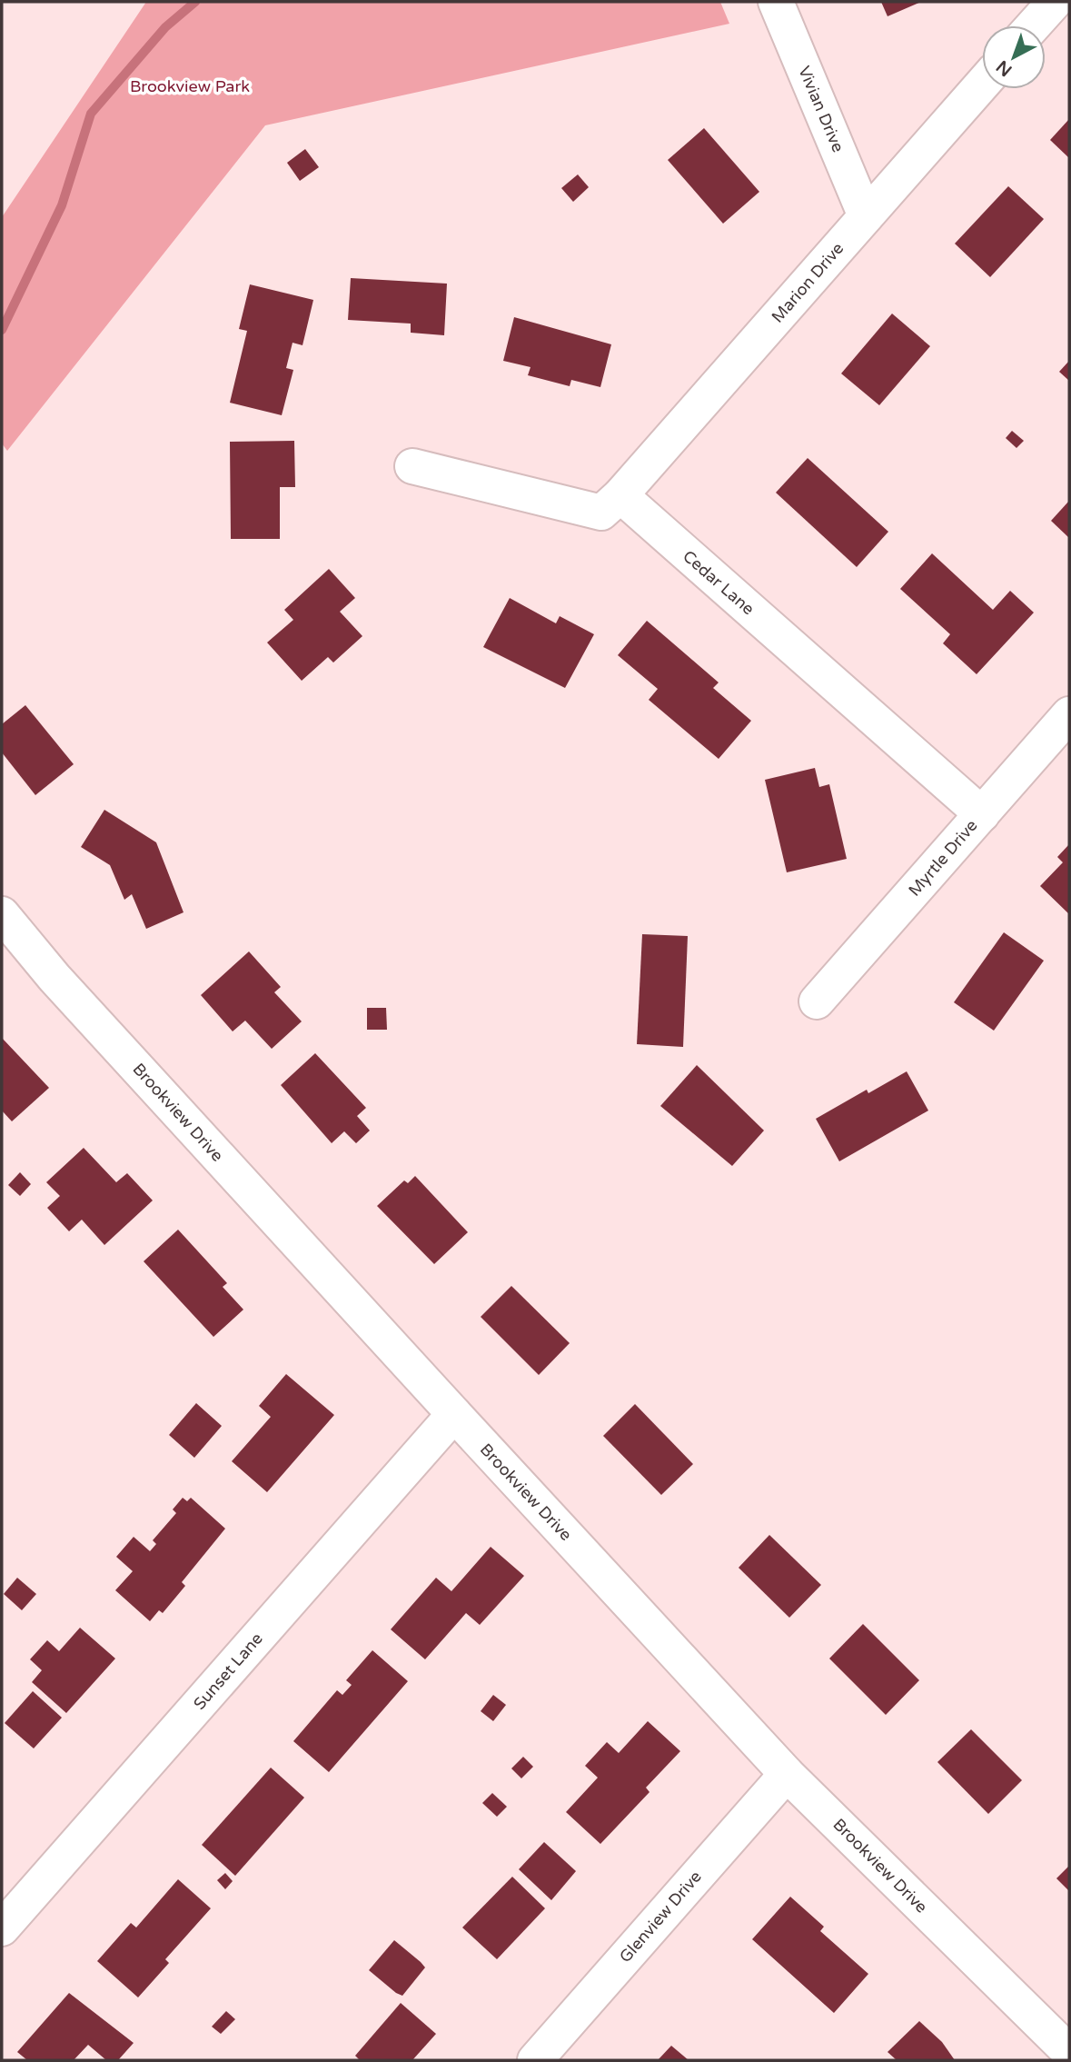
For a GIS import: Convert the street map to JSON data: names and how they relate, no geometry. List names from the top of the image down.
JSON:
{
  "streets": {
    "street": [
      "Vivian Drive",
      "Marion Drive",
      "Cedar Lane",
      "Myrtle Drive",
      "Brookview Drive",
      "Sunset Lane",
      "Glenview Drive"
    ]
  },
  "crossings": [
    ["Vivian Drive", "Marion Drive"],
    ["Marion Drive", "Cedar Lane"],
    ["Cedar Lane", "Myrtle Drive"],
    ["Brookview Drive", "Sunset Lane"],
    ["Brookview Drive", "Glenview Drive"]
  ],
  "parks": ["Brookview Park"],
  "north": "bottom left"
}
